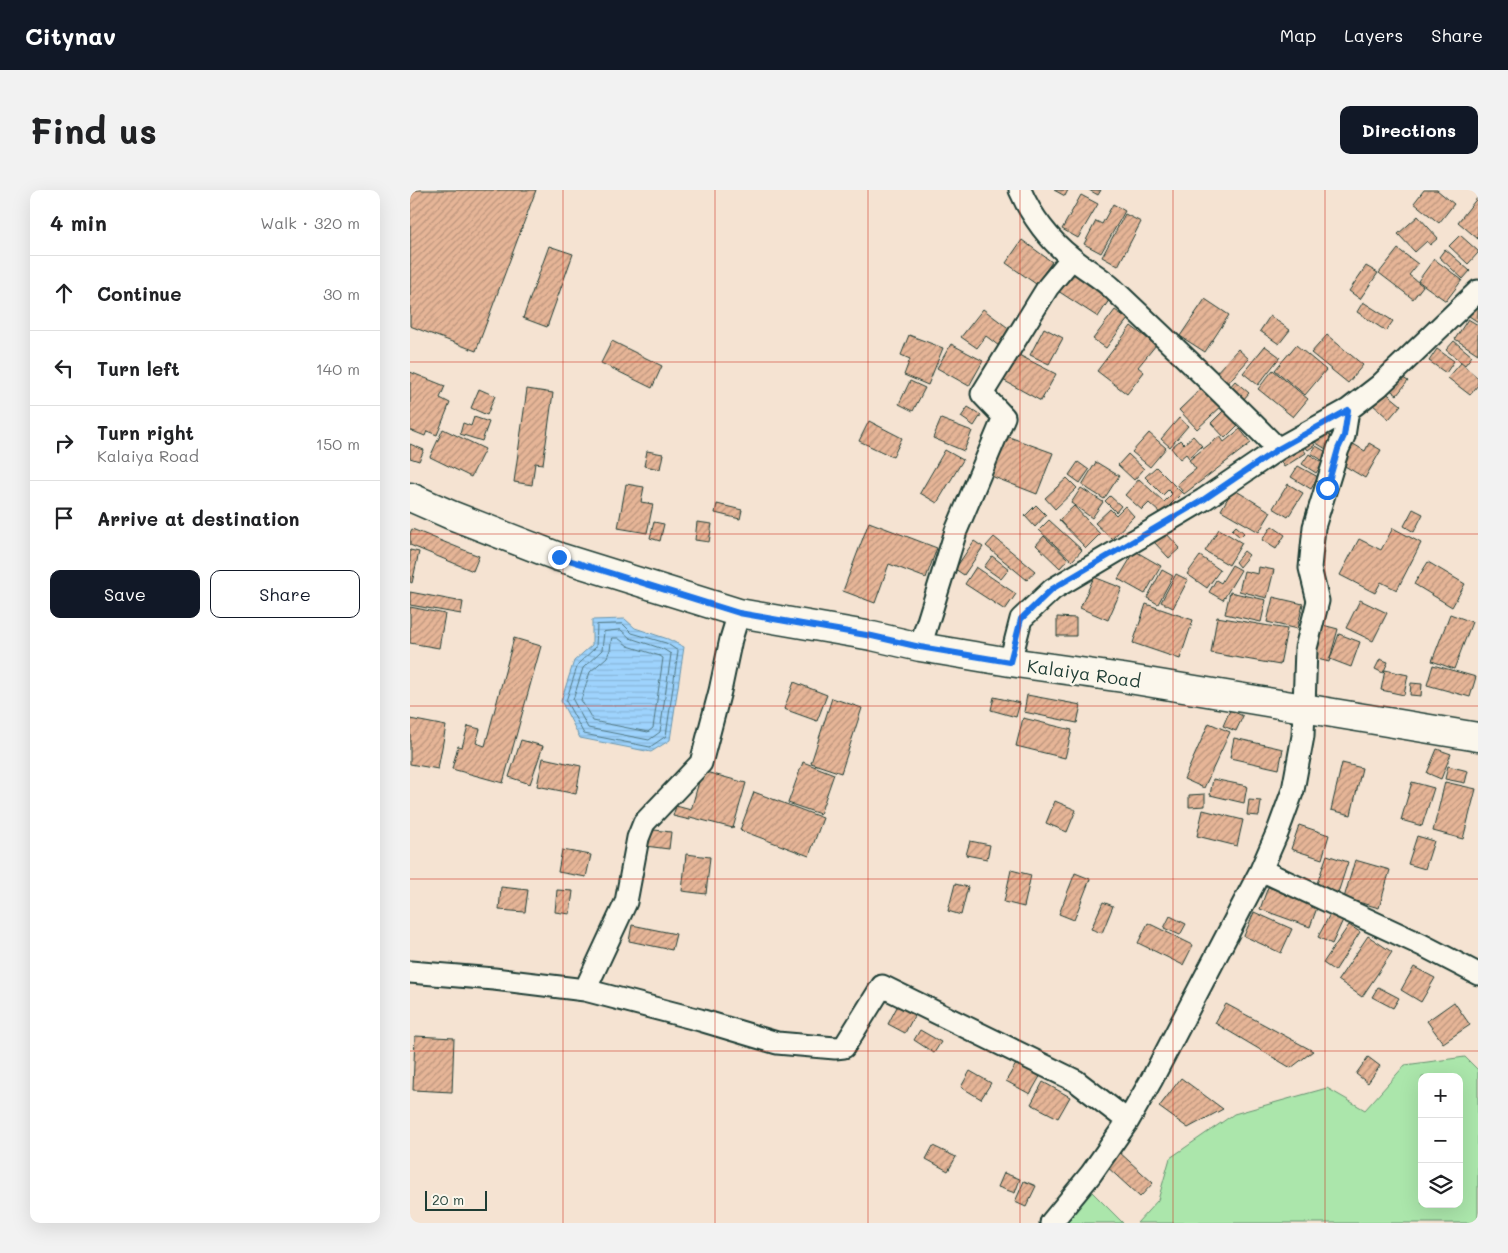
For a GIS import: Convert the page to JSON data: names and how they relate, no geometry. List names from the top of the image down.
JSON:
{
  "streets": {
    "main road": ["Kalaiya Road"]
  },
  "scale_bar": "20 m",
  "page": {
    "header": "Citynav",
    "nav": ["Map", "Layers", "Share"],
    "buttons": [
      "Directions",
      ["Save", "Share"]
    ],
    "title": "Find us",
    "heading": ["4 min", "Walk · 320 m"],
    "list": [
      ["Continue", "30 m"],
      ["Turn left", "140 m"],
      ["Turn right", "Kalaiya Road", "150 m"],
      "Arrive at destination"
    ],
    "map_buttons": ["+", "−"],
    "scale": "20 m"
  }
}
